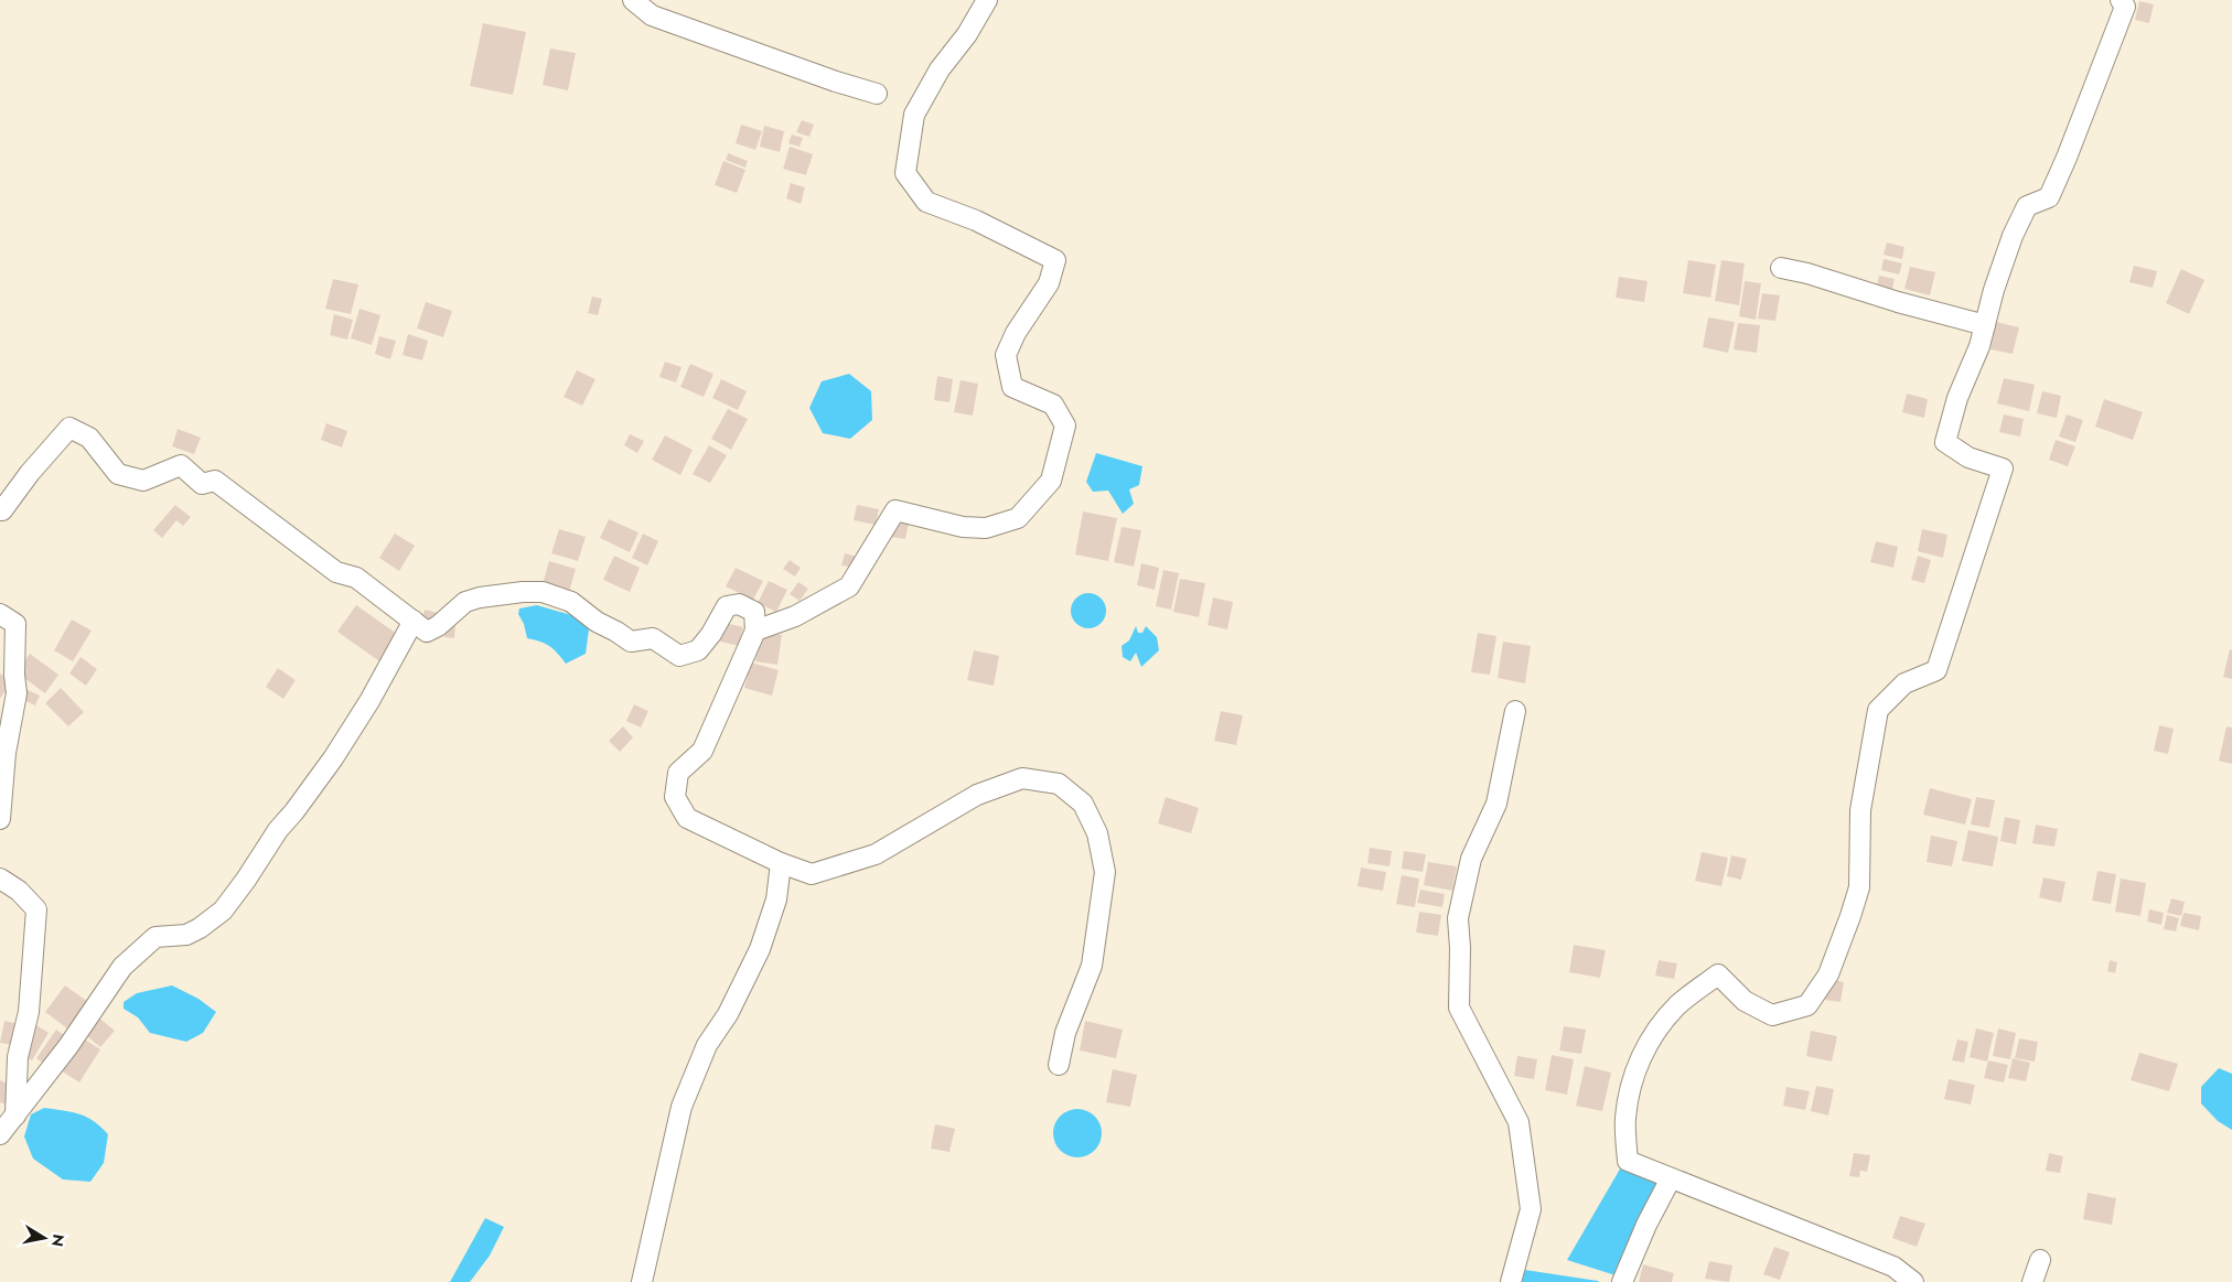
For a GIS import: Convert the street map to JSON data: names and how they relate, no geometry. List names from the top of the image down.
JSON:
{
  "north": "right"
}
